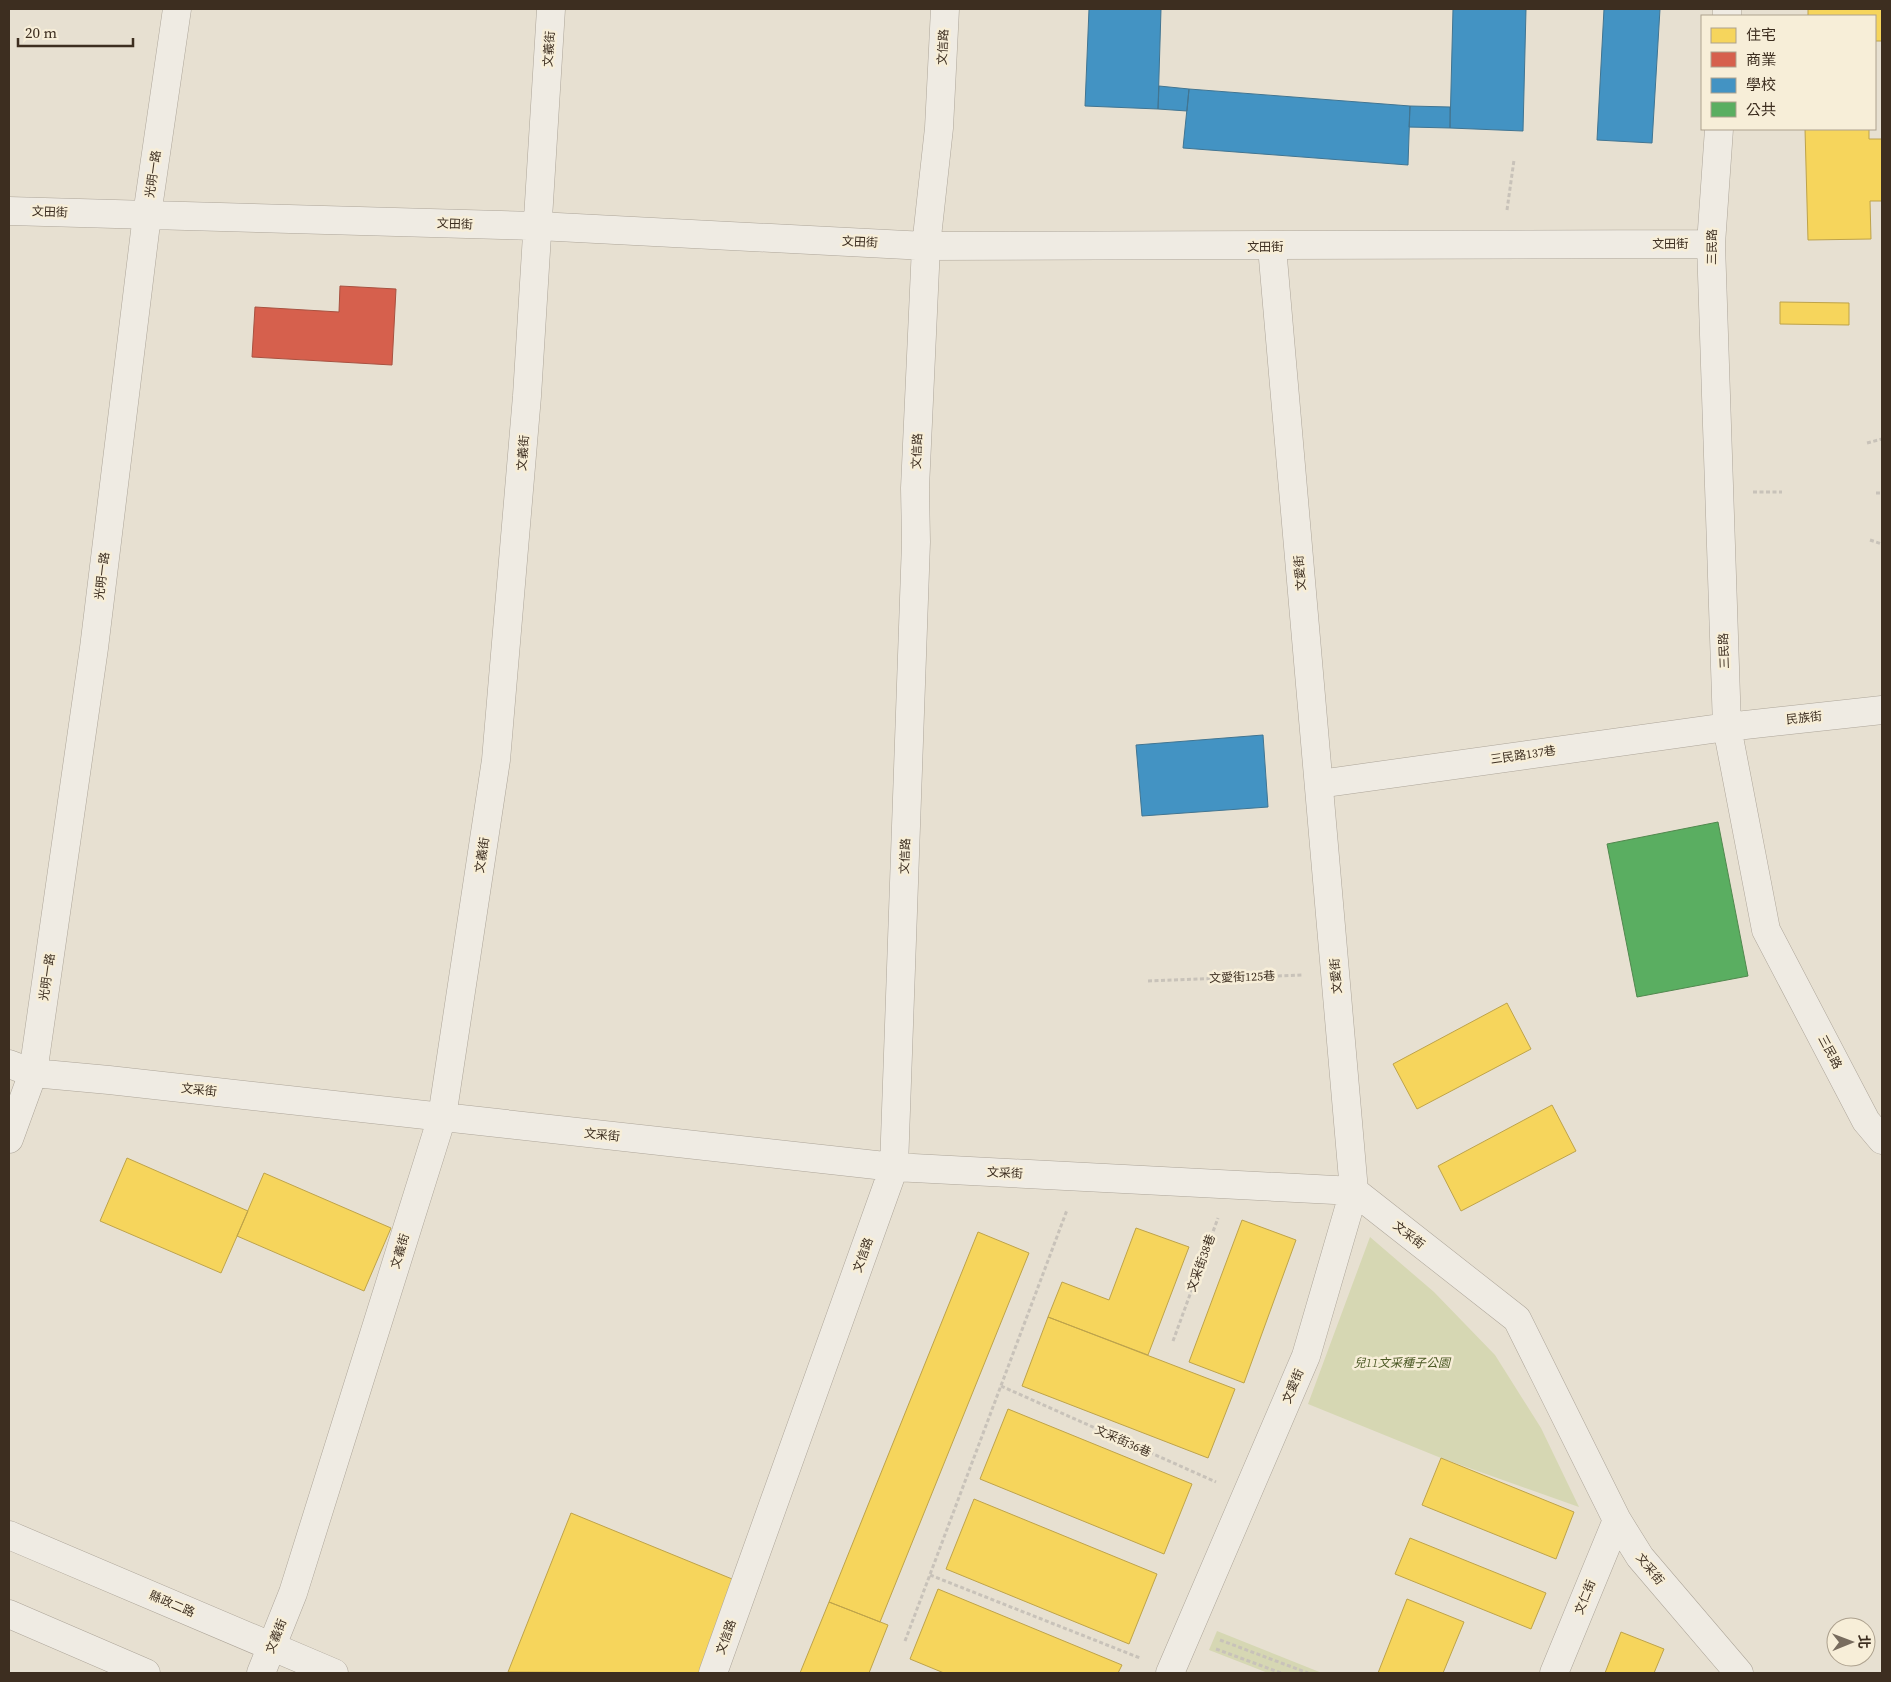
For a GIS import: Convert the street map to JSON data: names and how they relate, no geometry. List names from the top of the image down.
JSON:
{
  "streets": {
    "street": [
      "文信路",
      "文義街",
      "光明一路",
      "文田街",
      "三民路",
      "文愛街",
      "民族街",
      "三民路137巷",
      "文采街",
      "文仁街",
      "縣政二路"
    ],
    "path": ["文愛街125巷", "文采街38巷", "文采街36巷"]
  },
  "crossings": [
    ["文信路", "文田街"],
    ["文信路", "文采街"],
    ["文義街", "文田街"],
    ["文義街", "文采街"],
    ["文義街", "縣政二路"],
    ["光明一路", "文田街"],
    ["光明一路", "文采街"],
    ["文田街", "三民路"],
    ["文田街", "文愛街"],
    ["三民路", "民族街"],
    ["三民路", "三民路137巷"],
    ["文愛街", "三民路137巷"],
    ["文愛街", "文愛街125巷"],
    ["文愛街", "文采街"],
    ["文愛街", "文采街36巷"],
    ["民族街", "三民路137巷"],
    ["文采街", "文采街38巷"],
    ["文采街", "文仁街"]
  ],
  "parks": ["兒11文采種子公園"],
  "legend": [
    "住宅",
    "商業",
    "學校",
    "公共"
  ],
  "scale_bar": "20 m",
  "north": "right"
}
